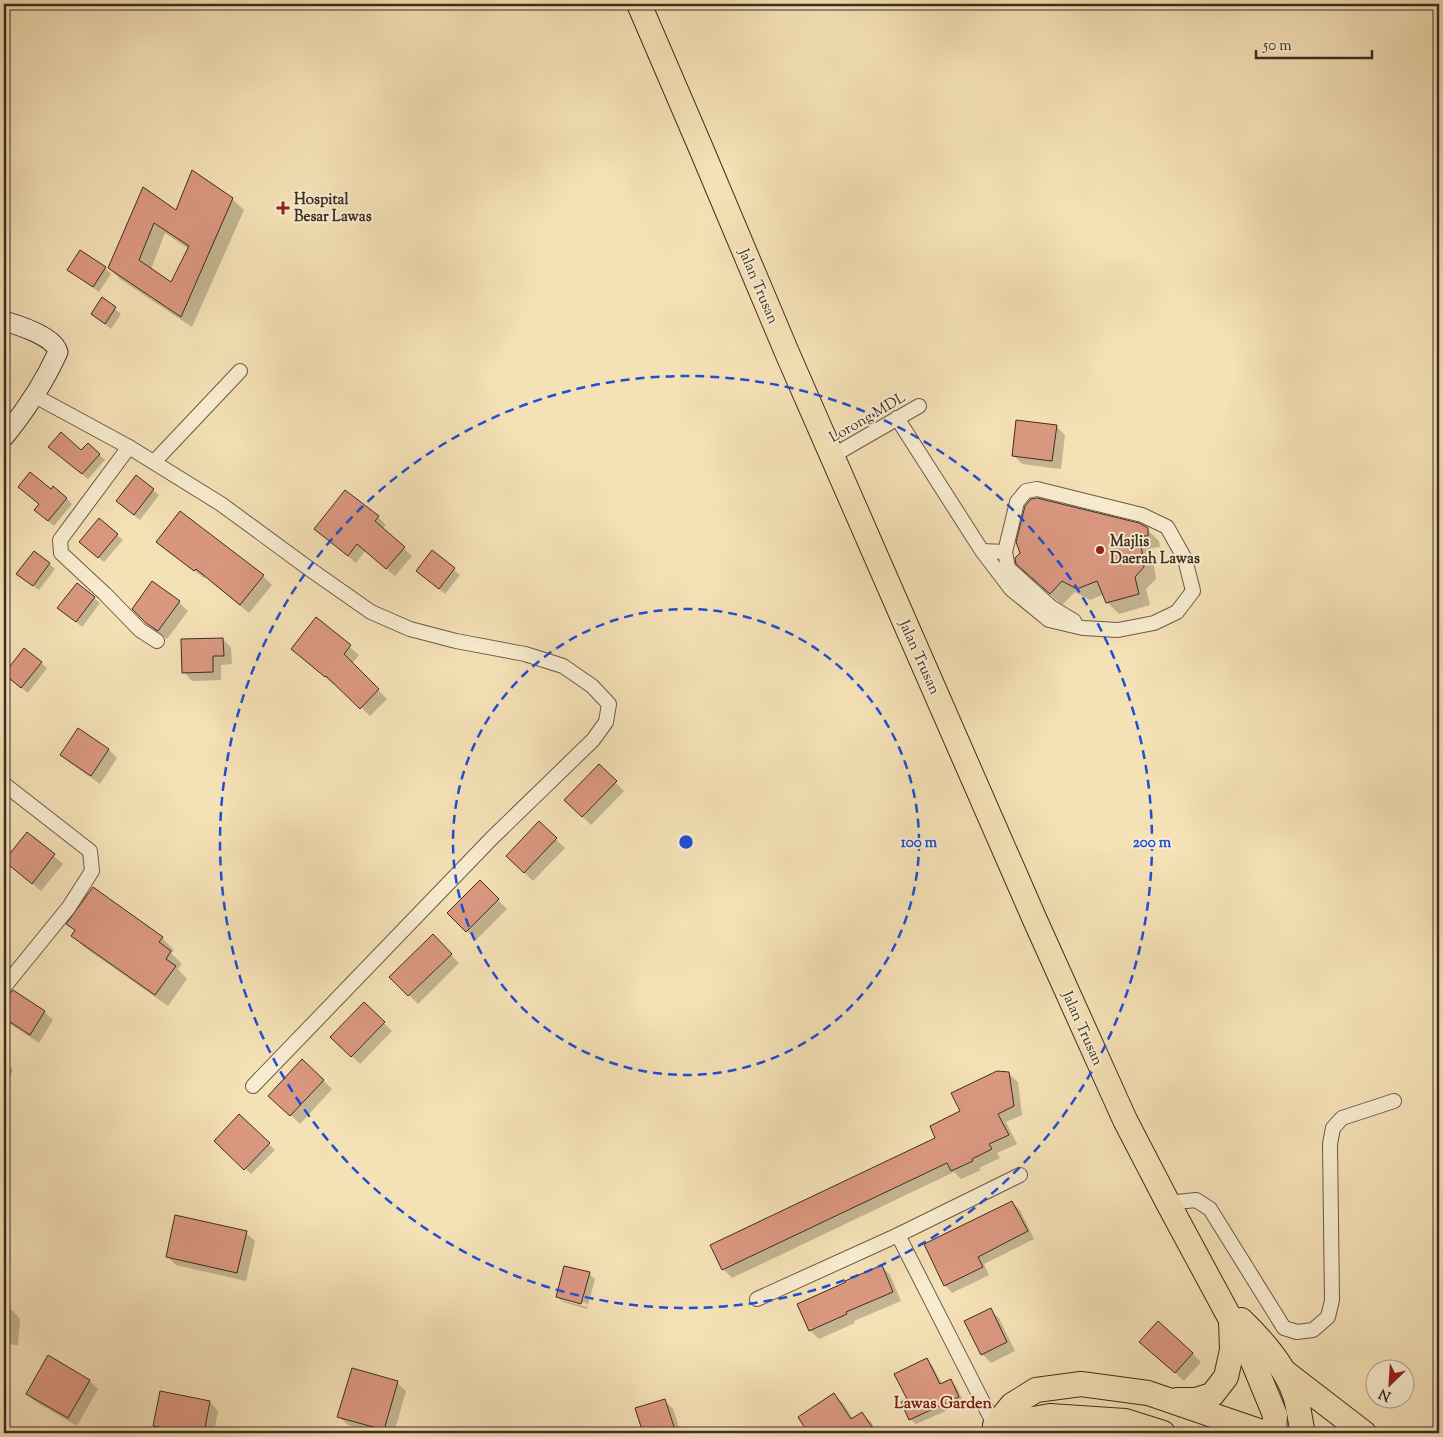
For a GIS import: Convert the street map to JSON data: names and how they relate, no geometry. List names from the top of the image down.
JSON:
{
  "streets": {
    "highway": ["Jalan Trusan"],
    "street": ["Lorong MDL"]
  },
  "crossings": [
    ["Jalan Trusan", "Lorong MDL"]
  ],
  "districts": ["Lawas Garden"],
  "places": {
    "health": ["Hospital Besar Lawas"],
    "other": ["Majlis Daerah Lawas"]
  },
  "scale_bar": "50 m",
  "north": "bottom left",
  "rings": ["100 m", "200 m"]
}
